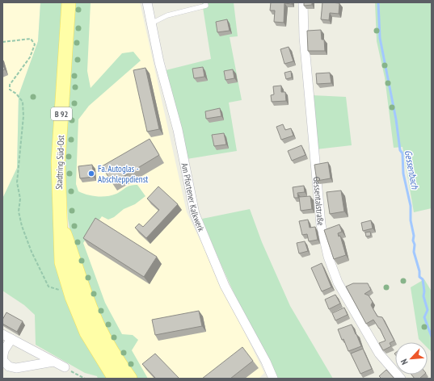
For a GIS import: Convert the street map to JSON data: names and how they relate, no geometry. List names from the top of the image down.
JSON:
{
  "streets": {
    "main road": ["B 92", "Stadtring Süd-Ost"],
    "street": ["Am Pfortener Kalkwerk", "Gessentalstraße"]
  },
  "water": ["Gessenbach"],
  "places": ["Fa. Autoglas - Abschleppdienst"],
  "north": "bottom left"
}
